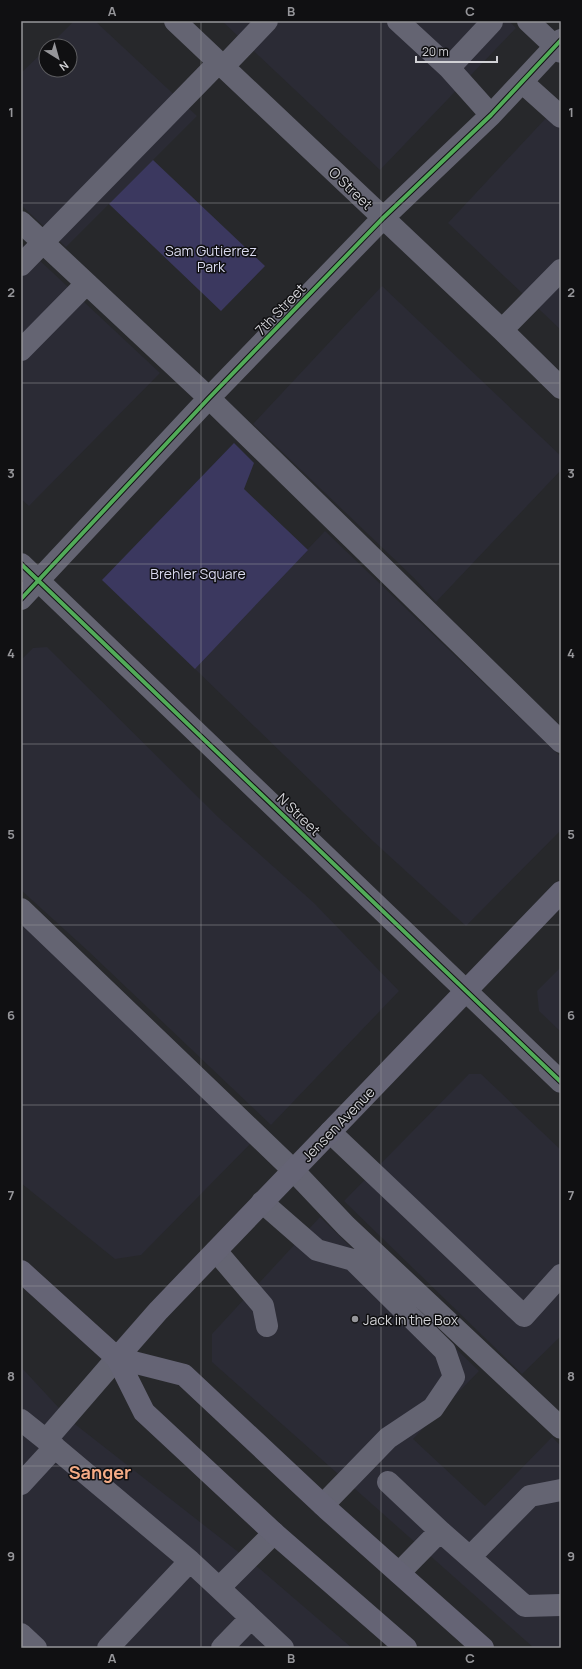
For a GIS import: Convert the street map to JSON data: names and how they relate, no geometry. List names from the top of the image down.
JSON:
{
  "streets": {
    "main road": ["Jensen Avenue"],
    "street": ["O Street", "7th Street", "N Street"]
  },
  "crossings": [
    ["O Street", "7th Street"],
    ["7th Street", "N Street"],
    ["N Street", "Jensen Avenue"]
  ],
  "districts": ["Sanger"],
  "parks": ["Sam Gutierrez Park", "Brehler Square"],
  "places": ["Jack in the Box"],
  "scale_bar": "20 m",
  "north": "bottom right",
  "grid": {
    "columns": ["A", "B", "C"],
    "rows": [
      "1",
      "2",
      "3",
      "4",
      "5",
      "6",
      "7",
      "8",
      "9"
    ]
  }
}
